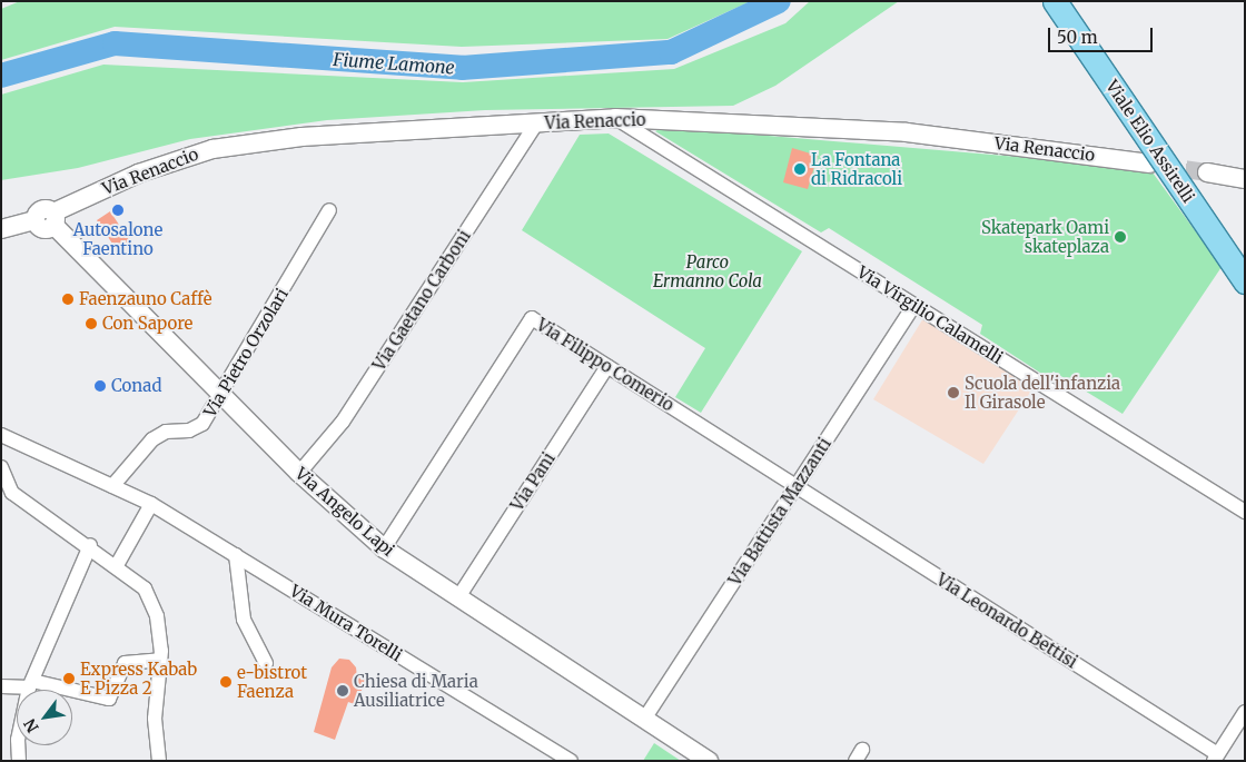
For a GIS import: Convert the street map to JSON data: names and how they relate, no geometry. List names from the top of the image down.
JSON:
{
  "streets": {
    "main road": ["Viale Elio Assirelli"],
    "street": [
      "Via Renaccio",
      "Via Gaetano Carboni",
      "Via Virgilio Calamelli",
      "Via Pietro Orzolari",
      "Via Filippo Comerio",
      "Via Pani",
      "Via Angelo Lapi",
      "Via Battista Mazzanti",
      "Via Leonardo Bettisi",
      "Via Mura Torelli"
    ]
  },
  "crossings": [
    ["Via Renaccio", "Via Gaetano Carboni"],
    ["Via Renaccio", "Via Virgilio Calamelli"],
    ["Via Renaccio", "Via Angelo Lapi"],
    ["Via Gaetano Carboni", "Via Angelo Lapi"],
    ["Via Virgilio Calamelli", "Via Battista Mazzanti"],
    ["Via Pietro Orzolari", "Via Angelo Lapi"],
    ["Via Pietro Orzolari", "Via Mura Torelli"],
    ["Via Filippo Comerio", "Via Pani"],
    ["Via Filippo Comerio", "Via Angelo Lapi"],
    ["Via Filippo Comerio", "Via Battista Mazzanti"],
    ["Via Filippo Comerio", "Via Leonardo Bettisi"],
    ["Via Pani", "Via Angelo Lapi"],
    ["Via Angelo Lapi", "Via Battista Mazzanti"],
    ["Via Battista Mazzanti", "Via Leonardo Bettisi"]
  ],
  "water": ["Fiume Lamone"],
  "parks": ["Parco Ermanno Cola"],
  "places": [
    "La Fontana di Ridracoli",
    "Autosalone Faentino",
    "Skatepark Oami skateplaza",
    "Faenzauno Caffè",
    "Con Sapore",
    "Conad",
    "Scuola dell'infanzia Il Girasole",
    "Express Kabab E Pizza 2",
    "e-bistrot Faenza",
    "Chiesa di Maria Ausiliatrice"
  ],
  "scale_bar": "50 m",
  "north": "bottom left"
}
